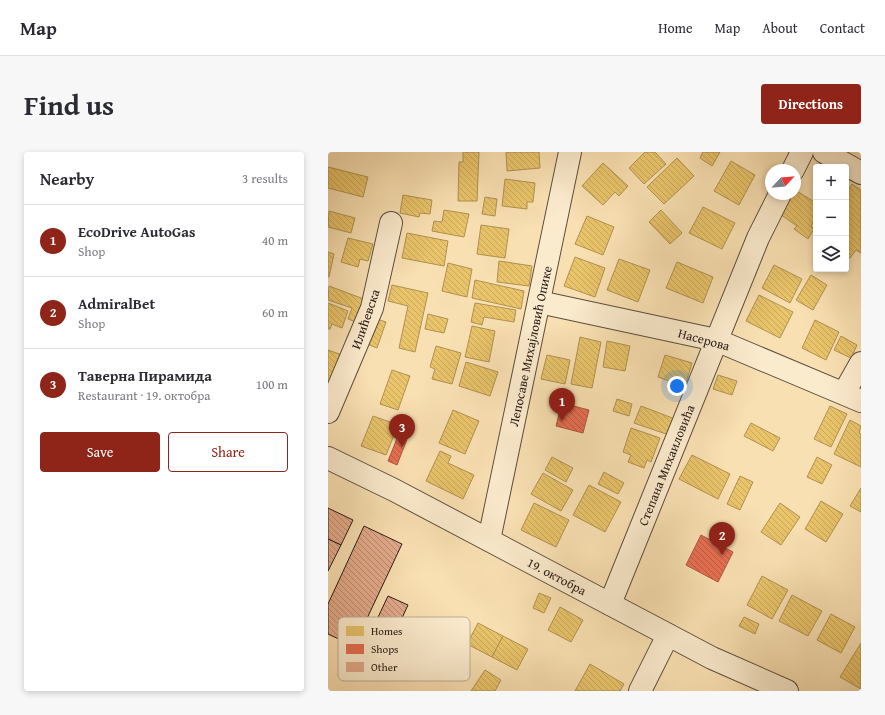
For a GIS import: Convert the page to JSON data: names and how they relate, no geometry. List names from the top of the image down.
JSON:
{
  "streets": {
    "street": [
      "Илићевска",
      "Насерова",
      "Лепосаве Михајловић Опике",
      "Степана Михаиловића",
      "19. октобра"
    ]
  },
  "crossings": [
    ["Насерова", "Лепосаве Михајловић Опике"],
    ["Насерова", "Степана Михаиловића"],
    ["Лепосаве Михајловић Опике", "19. октобра"],
    ["Степана Михаиловића", "19. октобра"]
  ],
  "legend": ["Homes", "Shops", "Other"],
  "north": "top right",
  "page": {
    "header": "Map",
    "nav": [
      "Home",
      "Map",
      "About",
      "Contact"
    ],
    "title": "Find us",
    "buttons": [
      "Directions",
      ["Save", "Share"]
    ],
    "heading": ["Nearby", "3 results"],
    "map_buttons": ["+", "−"],
    "list": [
      {
        "mark": "1",
        "name": "EcoDrive AutoGas",
        "note": "Shop",
        "value": "40 m"
      },
      {
        "mark": "2",
        "name": "AdmiralBet",
        "note": "Shop",
        "value": "60 m"
      },
      {
        "mark": "3",
        "name": "Таверна Пирамида",
        "note": "Restaurant · 19. октобра",
        "value": "100 m"
      }
    ],
    "pins": ["1", "3", "2"]
  }
}
